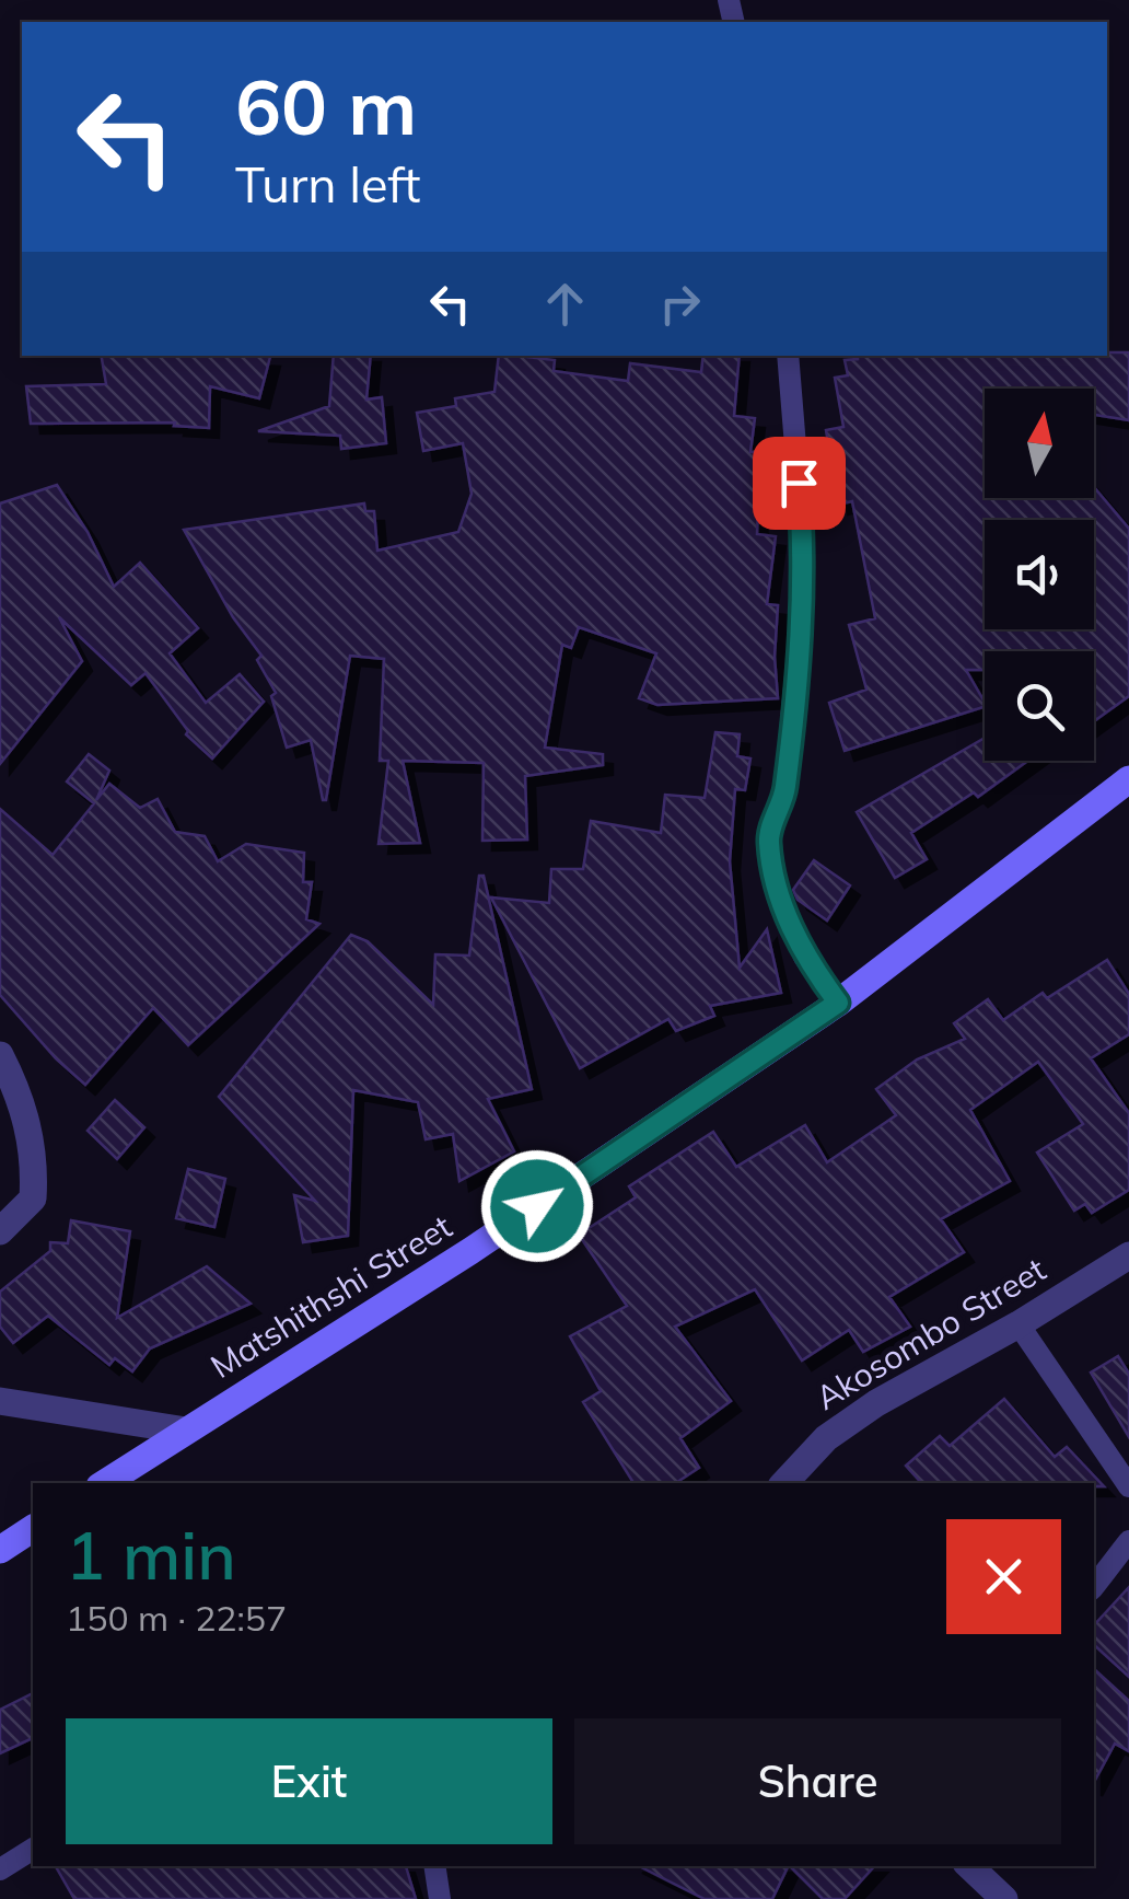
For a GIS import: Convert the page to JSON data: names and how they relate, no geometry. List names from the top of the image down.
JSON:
{
  "streets": {
    "main road": ["Matshithshi Street"],
    "street": ["Akosombo Street"]
  },
  "north": "top",
  "page": {
    "turn": ["60 m", "Turn left"],
    "heading": ["1 min", "150 m · 22:57"],
    "buttons": ["Exit", "Share"]
  }
}
